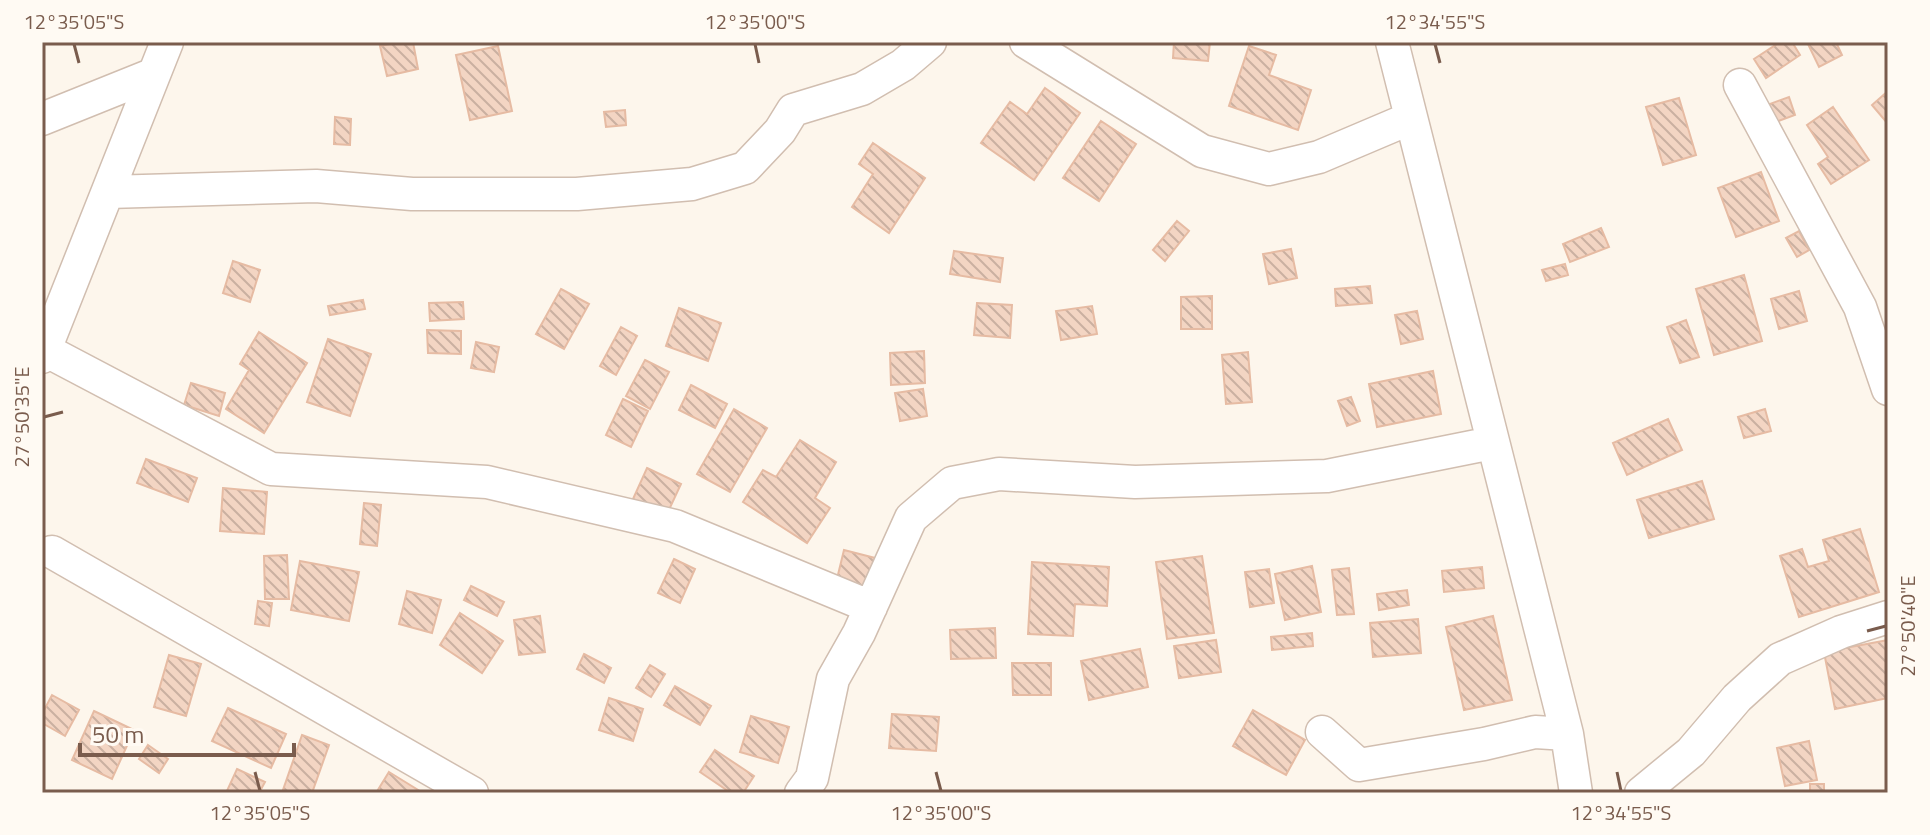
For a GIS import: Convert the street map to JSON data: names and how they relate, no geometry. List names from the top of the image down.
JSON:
{
  "scale_bar": "50 m",
  "coordinates": [
    "12°35'05\"S",
    "12°35'00\"S",
    "12°34'55\"S",
    "27°50'35\"E",
    "27°50'40\"E"
  ]
}
